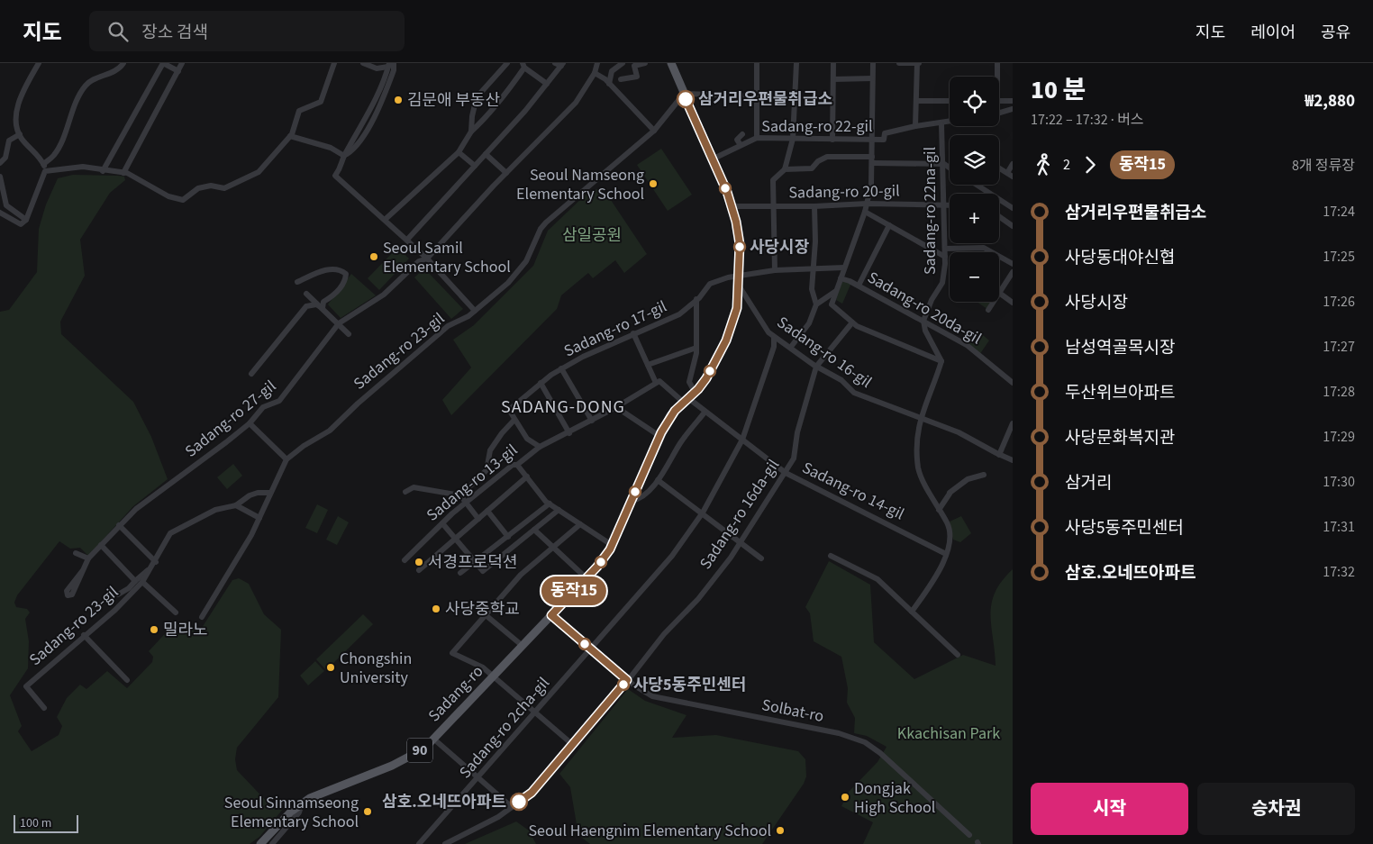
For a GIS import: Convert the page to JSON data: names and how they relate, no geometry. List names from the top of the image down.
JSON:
{
  "streets": {
    "main road": ["Sadang-ro", "90"],
    "street": [
      "Sadang-ro 22-gil",
      "Sadang-ro 20-gil",
      "Sadang-ro 22na-gil",
      "Sadang-ro 20da-gil",
      "Sadang-ro 17-gil",
      "Sadang-ro 23-gil",
      "Sadang-ro 16-gil",
      "Sadang-ro 27-gil",
      "Sadang-ro 13-gil",
      "Sadang-ro 14-gil",
      "Sadang-ro 16da-gil",
      "Solbat-ro",
      "Sadang-ro 2cha-gil"
    ]
  },
  "crossings": [
    ["Sadang-ro 22-gil", "Sadang-ro 22na-gil"],
    ["Sadang-ro 22-gil", "Sadang-ro"],
    ["Sadang-ro 20-gil", "Sadang-ro 22na-gil"],
    ["Sadang-ro 20-gil", "Sadang-ro"],
    ["Sadang-ro 22na-gil", "Sadang-ro 20da-gil"],
    ["Sadang-ro 17-gil", "Sadang-ro 13-gil"],
    ["Sadang-ro 17-gil", "Sadang-ro"],
    ["Sadang-ro 23-gil", "Sadang-ro"],
    ["Sadang-ro 16-gil", "Sadang-ro 16da-gil"],
    ["Sadang-ro 16-gil", "Sadang-ro"],
    ["Sadang-ro 16-gil", "Sadang-ro 2cha-gil"],
    ["Sadang-ro 14-gil", "Sadang-ro 16da-gil"],
    ["Sadang-ro 14-gil", "Sadang-ro"],
    ["Sadang-ro 14-gil", "Sadang-ro 2cha-gil"],
    ["Sadang-ro 16da-gil", "Solbat-ro"],
    ["Sadang-ro", "Solbat-ro"],
    ["Solbat-ro", "Sadang-ro 2cha-gil"]
  ],
  "districts": ["SADANG-DONG"],
  "parks": ["삼일공원", "Kkachisan Park"],
  "places": [
    "삼거리우편물취급소",
    "김문애 부동산",
    "Seoul Namseong Elementary School",
    "사당시장",
    "Seoul Samil Elementary School",
    "서경프로덕션",
    "사당중학교",
    "밀라노",
    "Chongshin University",
    "사당5동주민센터",
    "Dongjak High School",
    "삼호.오네뜨아파트",
    "Seoul Sinnamseong Elementary School",
    "Seoul Haengnim Elementary School"
  ],
  "lines": ["bus line 동작15"],
  "scale_bar": "100 m",
  "page": {
    "header": "지도",
    "search": "장소 검색",
    "nav": ["지도", "레이어", "공유"],
    "on_map": "동작15",
    "heading": ["10 분", "17:22 – 17:32 · 버스", "₩2,880"],
    "map_buttons": ["+", "−"],
    "legs": ["2", "동작15", "8개 정류장"],
    "list": [
      {
        "name": "삼거리우편물취급소",
        "value": "17:24"
      },
      {
        "name": "사당동대야신협",
        "value": "17:25"
      },
      {
        "name": "사당시장",
        "value": "17:26"
      },
      {
        "name": "남성역골목시장",
        "value": "17:27"
      },
      {
        "name": "두산위브아파트",
        "value": "17:28"
      },
      {
        "name": "사당문화복지관",
        "value": "17:29"
      },
      {
        "name": "삼거리",
        "value": "17:30"
      },
      {
        "name": "사당5동주민센터",
        "value": "17:31"
      },
      {
        "name": "삼호.오네뜨아파트",
        "value": "17:32"
      }
    ],
    "buttons": ["시작", "승차권"],
    "scale": "100 m"
  }
}
